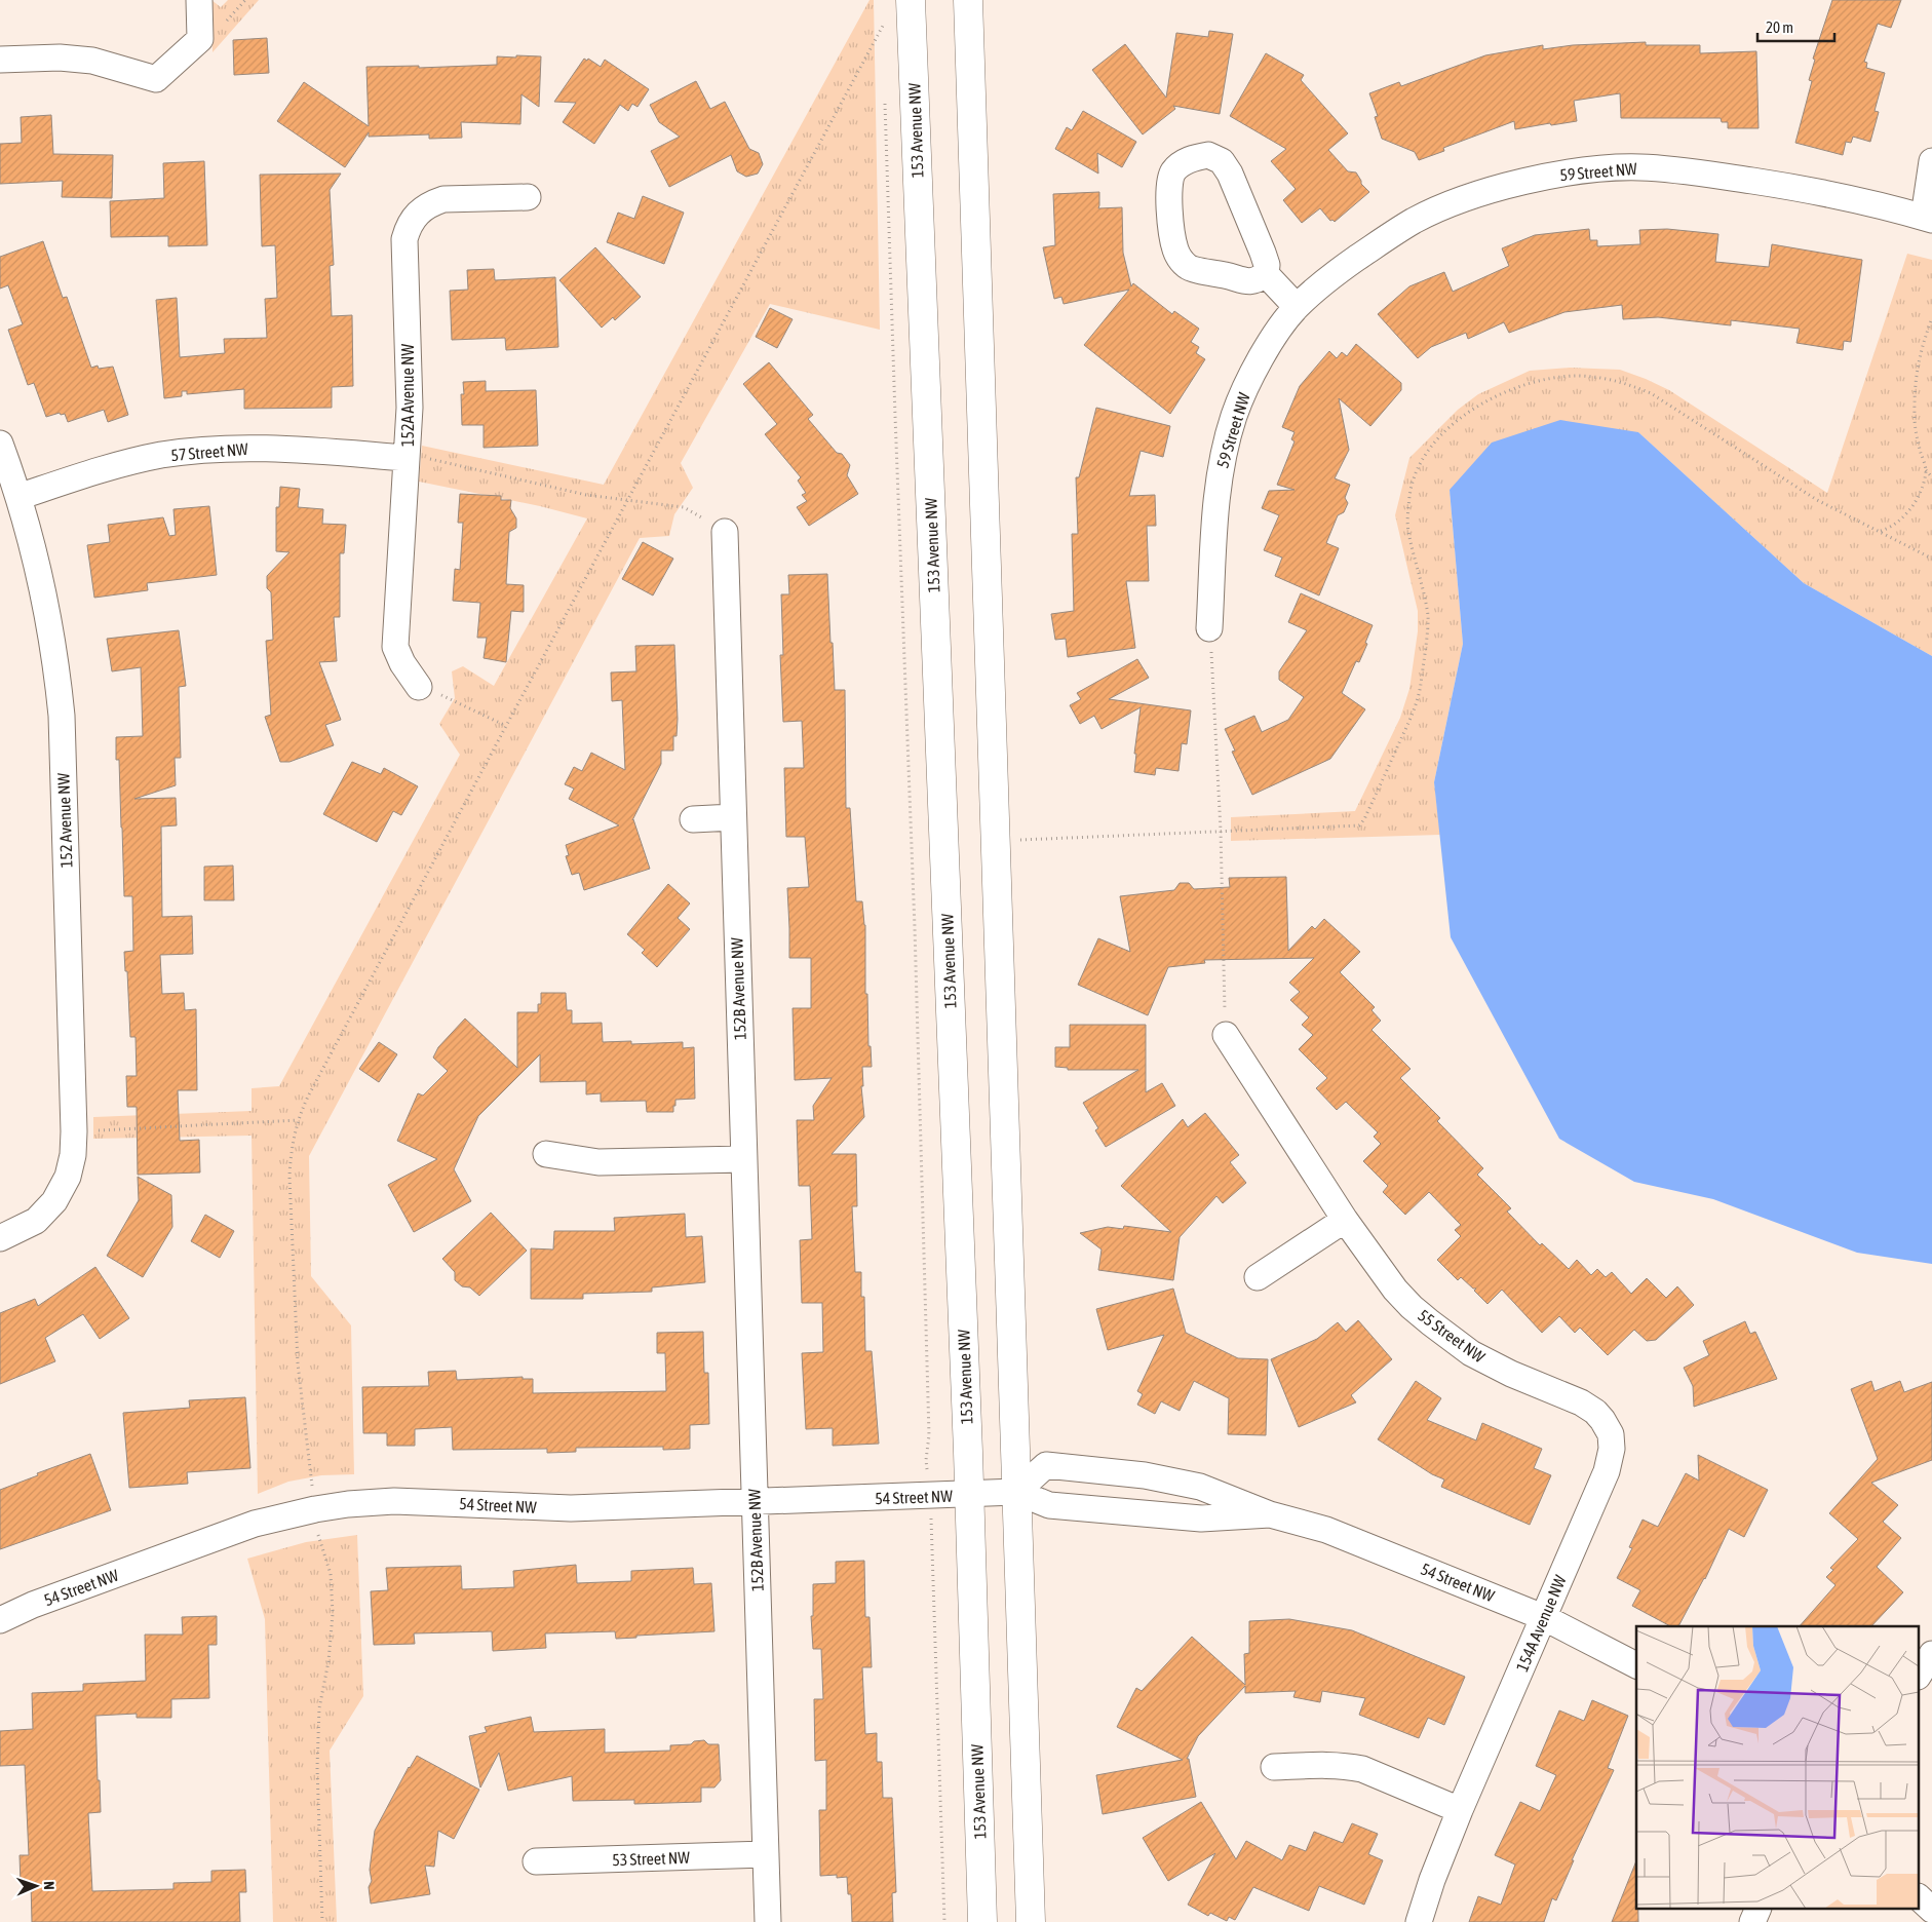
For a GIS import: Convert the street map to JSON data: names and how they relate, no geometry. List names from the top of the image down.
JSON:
{
  "streets": {
    "main road": ["153 Avenue NW"],
    "street": [
      "59 Street NW",
      "152A Avenue NW",
      "57 Street NW",
      "152 Avenue NW",
      "152B Avenue NW",
      "55 Street NW",
      "54 Street NW",
      "154A Avenue NW",
      "53 Street NW"
    ]
  },
  "crossings": [
    ["153 Avenue NW", "54 Street NW"],
    ["152A Avenue NW", "57 Street NW"],
    ["57 Street NW", "152 Avenue NW"],
    ["152B Avenue NW", "54 Street NW"],
    ["152B Avenue NW", "53 Street NW"],
    ["55 Street NW", "154A Avenue NW"],
    ["54 Street NW", "154A Avenue NW"]
  ],
  "scale_bar": "20 m",
  "north": "right"
}
